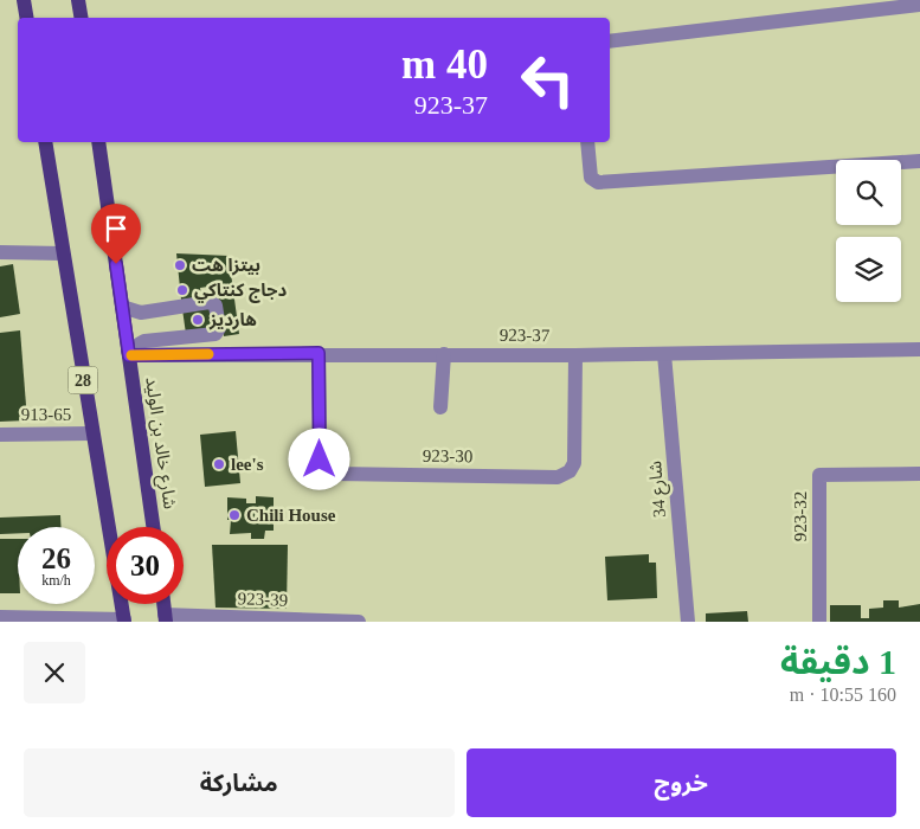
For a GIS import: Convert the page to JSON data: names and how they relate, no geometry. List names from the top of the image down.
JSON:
{
  "streets": {
    "main road": ["28", "شارع خالد بن الوليد"],
    "street": [
      "923-37",
      "913-65",
      "923-30",
      "شارع 34",
      "923-32",
      "923-39"
    ]
  },
  "crossings": [
    ["923-37", "شارع خالد بن الوليد"],
    ["923-37", "923-30"],
    ["923-37", "شارع 34"],
    ["28", "913-65"]
  ],
  "places": [
    "بيتزا هت",
    "دجاج كنتاكي",
    "هارديز",
    "lee's",
    "Chili House"
  ],
  "page": {
    "turn": ["40 m", "923-37"],
    "speed": "26 km/h",
    "limit": "30",
    "heading": ["1 دقيقة", "160 m · 10:55"],
    "buttons": ["خروج", "مشاركة"]
  }
}
